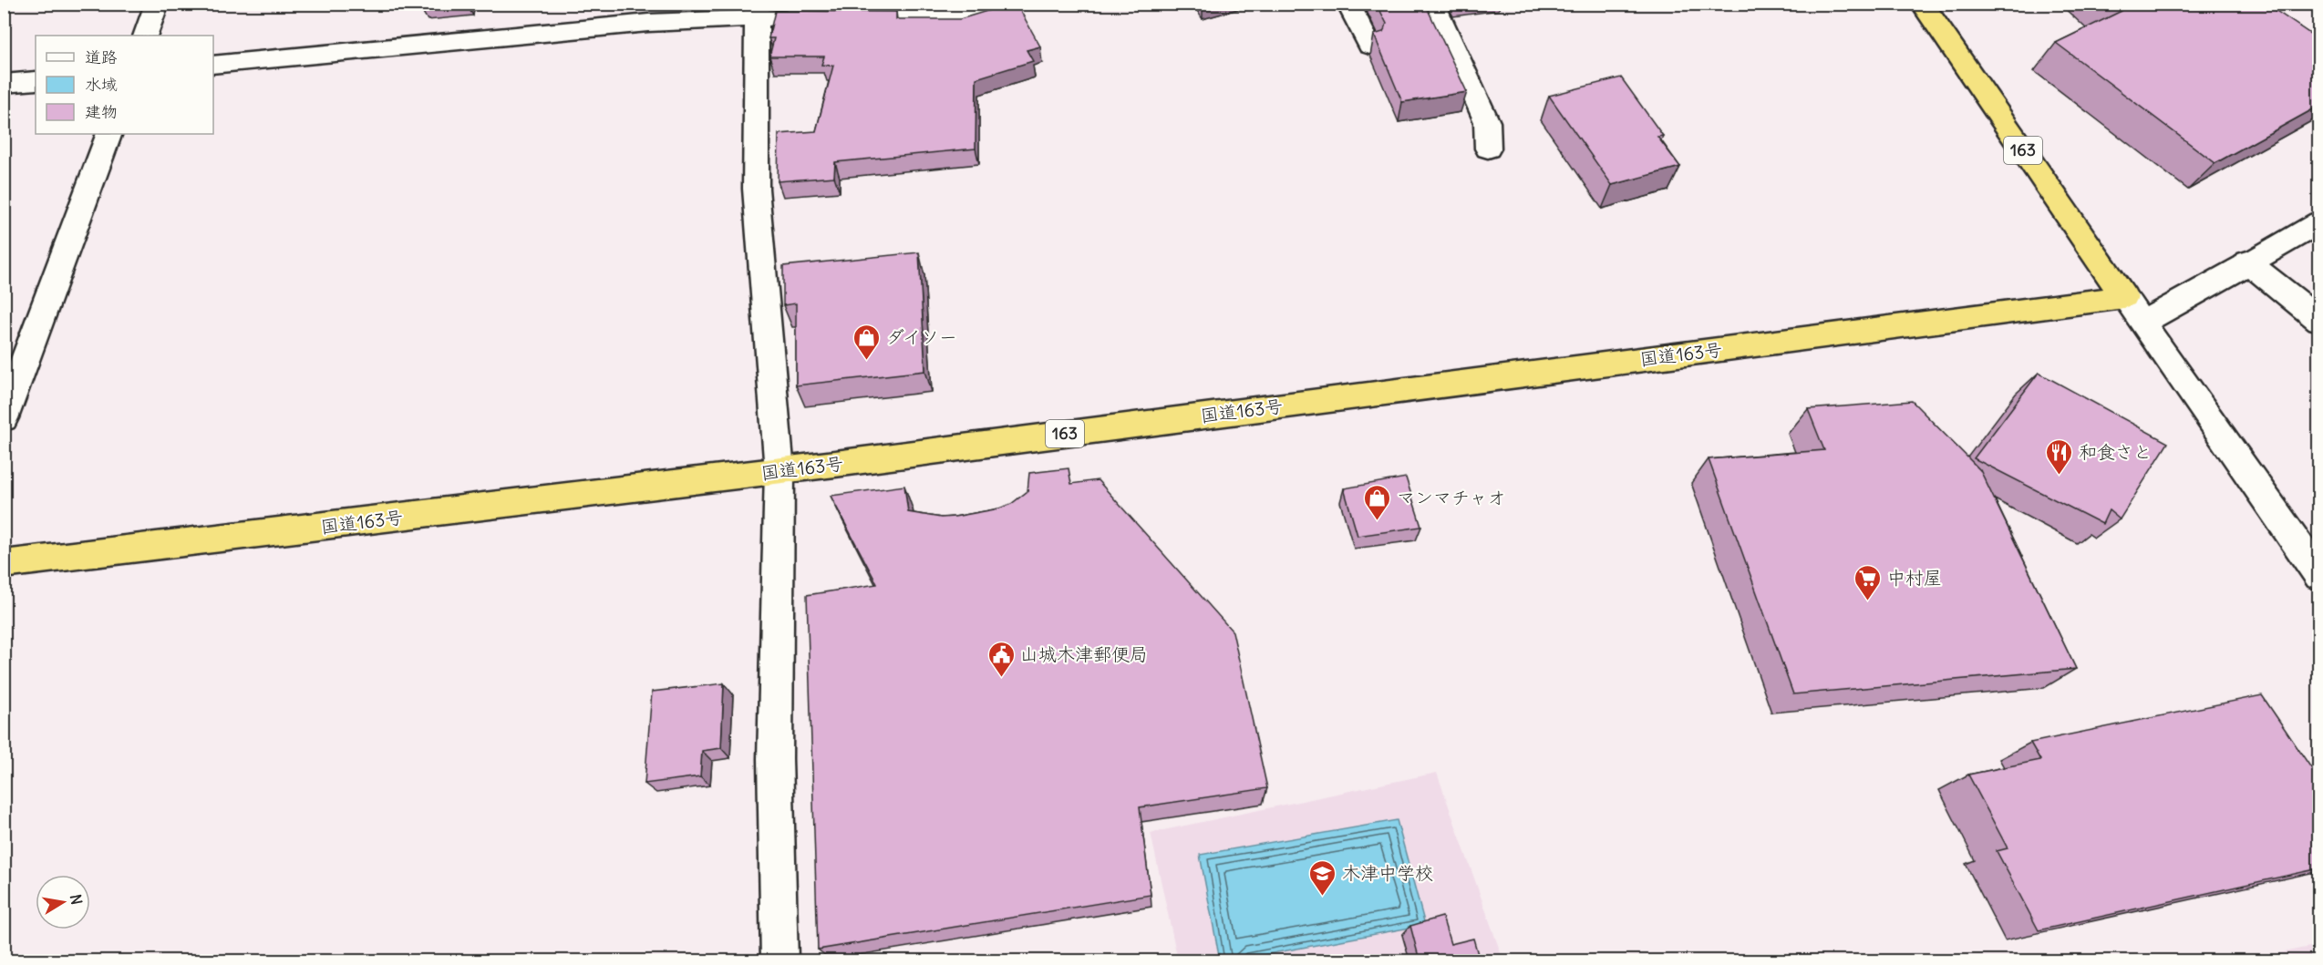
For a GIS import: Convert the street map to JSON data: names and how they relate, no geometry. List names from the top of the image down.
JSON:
{
  "streets": {
    "highway": ["163", "国道163号"]
  },
  "crossings": [
    ["163", "国道163号"]
  ],
  "places": {
    "shop": ["ダイソー", "マンマチャオ"],
    "restaurant": ["和食さと"],
    "supermarket": ["中村屋"],
    "public building": ["山城木津郵便局"],
    "school or university": ["木津中学校"]
  },
  "legend": ["道路", "水域", "建物"],
  "north": "right"
}
